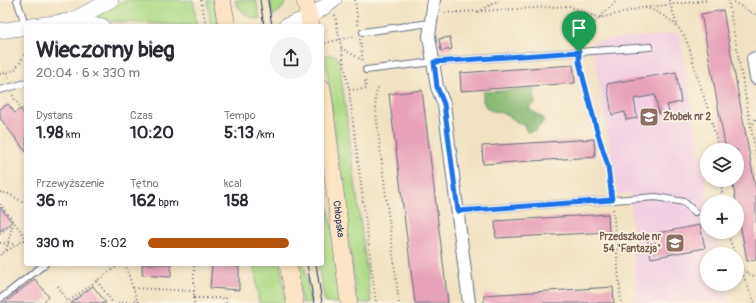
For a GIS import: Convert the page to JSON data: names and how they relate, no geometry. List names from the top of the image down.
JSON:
{
  "streets": {
    "main road": ["Chłopska"]
  },
  "places": {
    "school or university": ["Żłobek nr 2", "Przedszkole nr 54 \"Fantazja\""]
  },
  "page": {
    "heading": ["Wieczorny bieg", "20:04 · 6 × 330 m"],
    "stats": [
      ["Dystans", "1.98 km"],
      ["Czas", "10:20"],
      ["Tempo", "5:13 /km"],
      ["Przewyższenie", "36 m"],
      ["Tętno", "162 bpm"],
      ["kcal", "158"]
    ],
    "map_buttons": ["+", "−"],
    "list": [
      {
        "name": "330 m",
        "note": "5:02"
      }
    ]
  }
}
